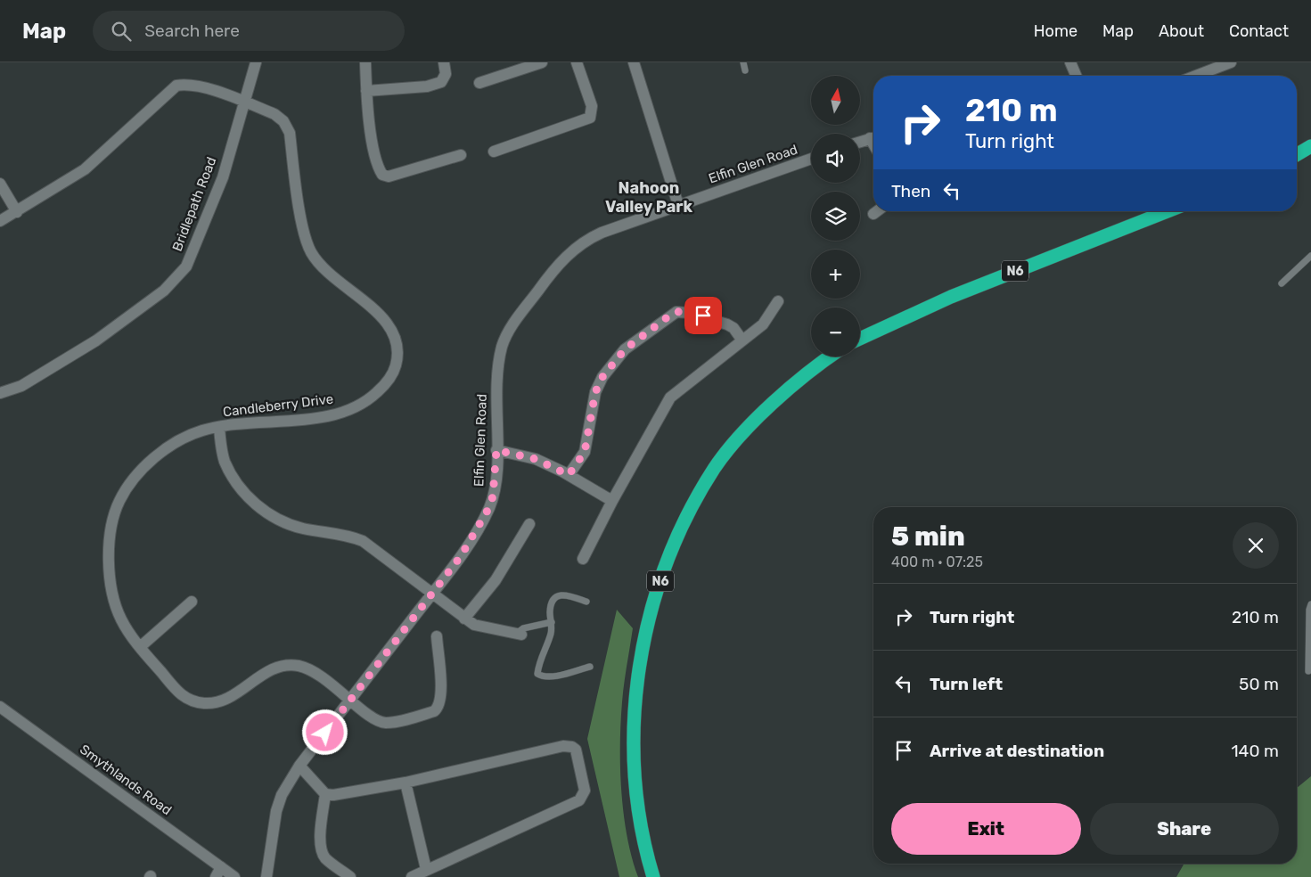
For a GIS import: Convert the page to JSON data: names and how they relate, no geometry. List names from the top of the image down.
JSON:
{
  "streets": {
    "highway": ["N6"],
    "street": [
      "Elfin Glen Road",
      "Bridlepath Road",
      "Candleberry Drive",
      "Smythlands Road"
    ]
  },
  "crossings": [
    ["Elfin Glen Road", "Candleberry Drive"],
    ["Bridlepath Road", "Candleberry Drive"]
  ],
  "districts": ["Nahoon Valley Park"],
  "north": "top",
  "page": {
    "header": "Map",
    "search": "Search here",
    "nav": [
      "Home",
      "Map",
      "About",
      "Contact"
    ],
    "map_buttons": ["+", "−"],
    "turn": ["210 m", "Turn right"],
    "then": "Then",
    "heading": ["5 min", "400 m · 07:25"],
    "list": [
      {
        "name": "Turn right",
        "value": "210 m"
      },
      {
        "name": "Turn left",
        "value": "50 m"
      },
      {
        "name": "Arrive at destination",
        "value": "140 m"
      }
    ],
    "buttons": ["Exit", "Share"]
  }
}
